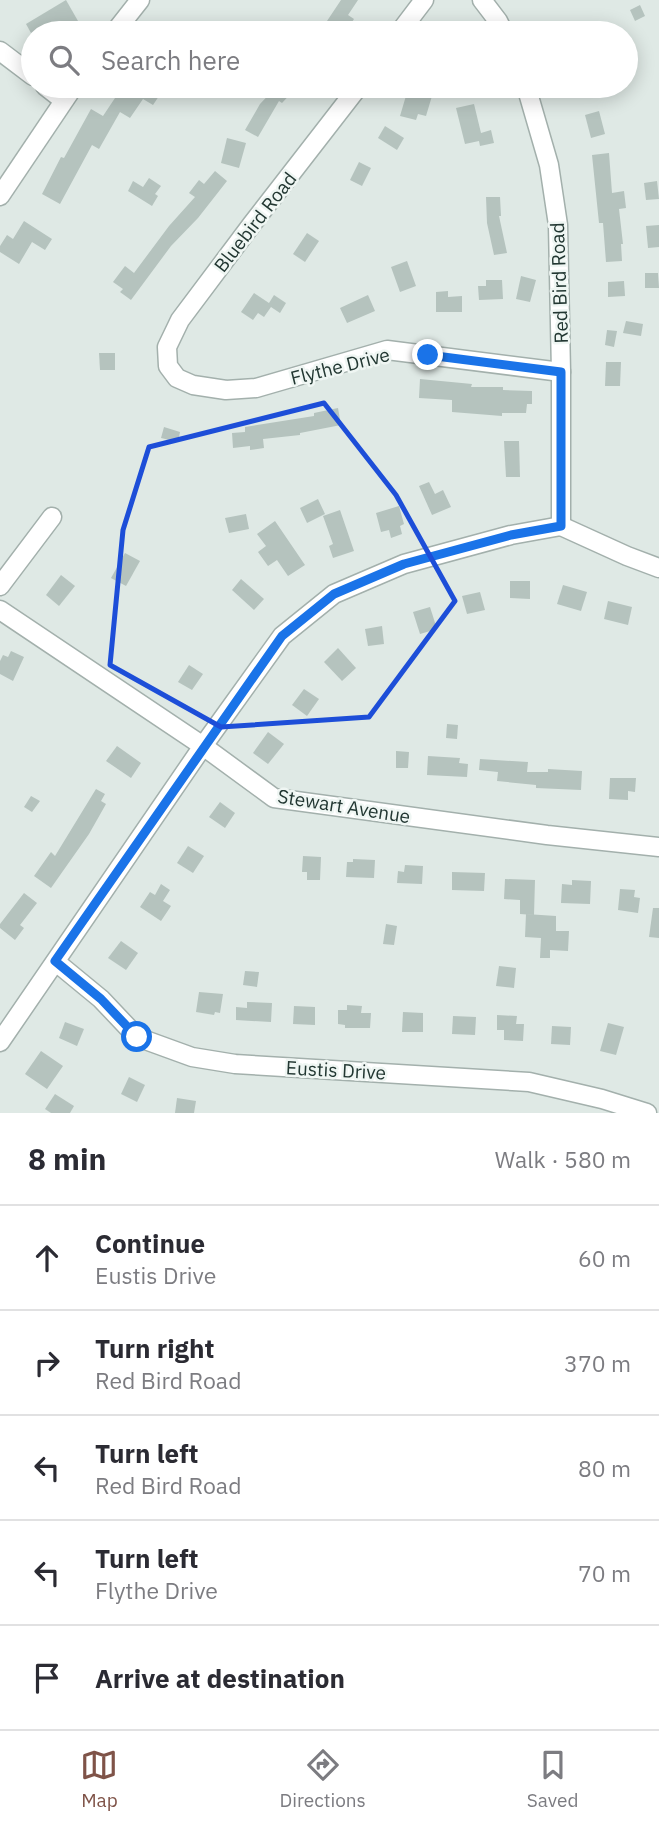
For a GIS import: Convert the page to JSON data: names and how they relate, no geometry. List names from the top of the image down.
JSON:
{
  "streets": {
    "street": [
      "Bluebird Road",
      "Red Bird Road",
      "Flythe Drive",
      "Stewart Avenue",
      "Eustis Drive"
    ]
  },
  "crossings": [
    ["Bluebird Road", "Flythe Drive"],
    ["Red Bird Road", "Flythe Drive"]
  ],
  "page": {
    "search": "Search here",
    "heading": ["8 min", "Walk · 580 m"],
    "list": [
      ["Continue", "Eustis Drive", "60 m"],
      ["Turn right", "Red Bird Road", "370 m"],
      ["Turn left", "Red Bird Road", "80 m"],
      ["Turn left", "Flythe Drive", "70 m"],
      "Arrive at destination"
    ],
    "nav": ["Map", "Directions", "Saved"]
  }
}
